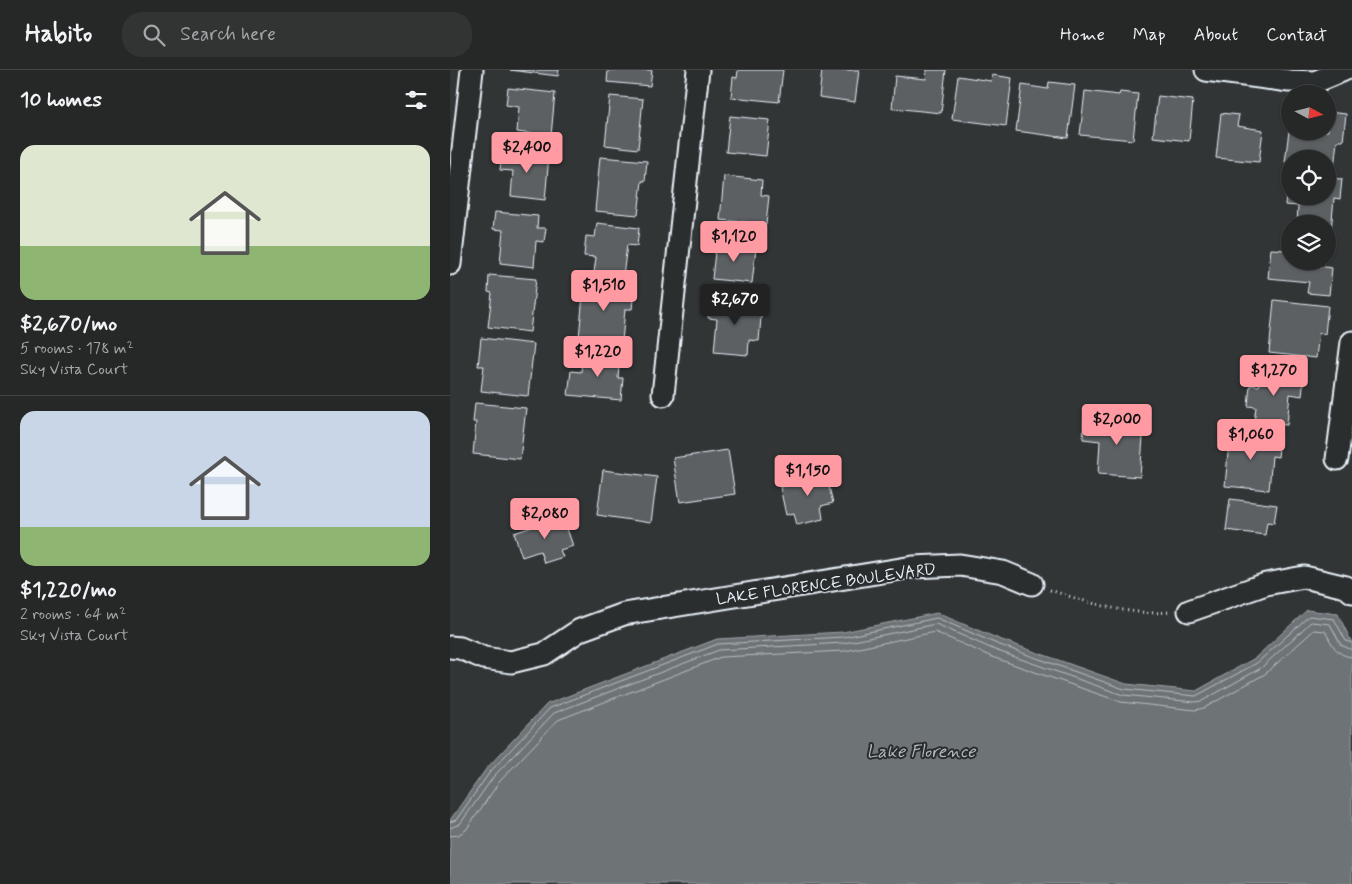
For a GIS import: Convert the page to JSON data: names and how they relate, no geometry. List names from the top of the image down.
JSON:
{
  "streets": {
    "street": ["LAKE FLORENCE BOULEVARD"]
  },
  "water": ["Lake Florence"],
  "north": "right",
  "page": {
    "header": "Habito",
    "search": "Search here",
    "nav": [
      "Home",
      "Map",
      "About",
      "Contact"
    ],
    "heading": "10 homes",
    "list": [
      {
        "name": "$2,670/mo",
        "note": "5 rooms · 178 m² · Sky Vista Court"
      },
      {
        "name": "$1,220/mo",
        "note": "2 rooms · 64 m² · Sky Vista Court"
      }
    ],
    "price": [
      "$2,400",
      "$1,120",
      "$1,510",
      "$2,670",
      "$1,220",
      "$1,270",
      "$2,000",
      "$1,060",
      "$1,150",
      "$2,080"
    ]
  }
}
